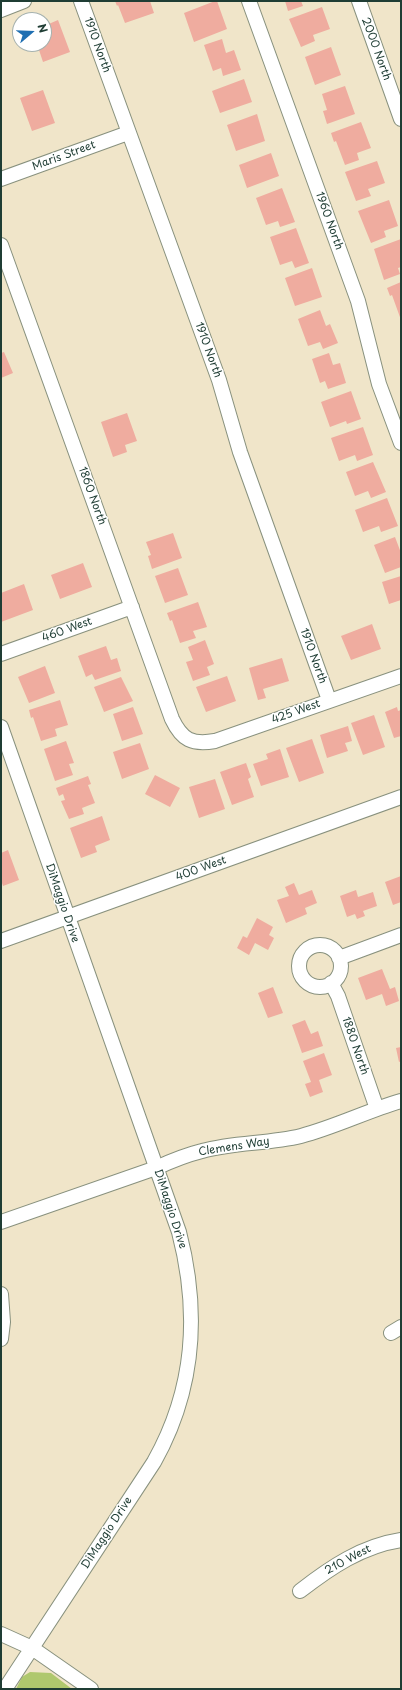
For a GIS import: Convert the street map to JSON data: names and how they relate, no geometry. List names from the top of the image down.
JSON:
{
  "streets": {
    "street": [
      "1910 North",
      "2000 North",
      "Maris Street",
      "1960 North",
      "1860 North",
      "460 West",
      "425 West",
      "400 West",
      "DiMaggio Drive",
      "1880 North",
      "Clemens Way",
      "210 West"
    ]
  },
  "crossings": [
    ["1910 North", "Maris Street"],
    ["1910 North", "425 West"],
    ["1860 North", "460 West"],
    ["1860 North", "425 West"],
    ["400 West", "DiMaggio Drive"],
    ["DiMaggio Drive", "Clemens Way"],
    ["1880 North", "Clemens Way"]
  ],
  "north": "right"
}
